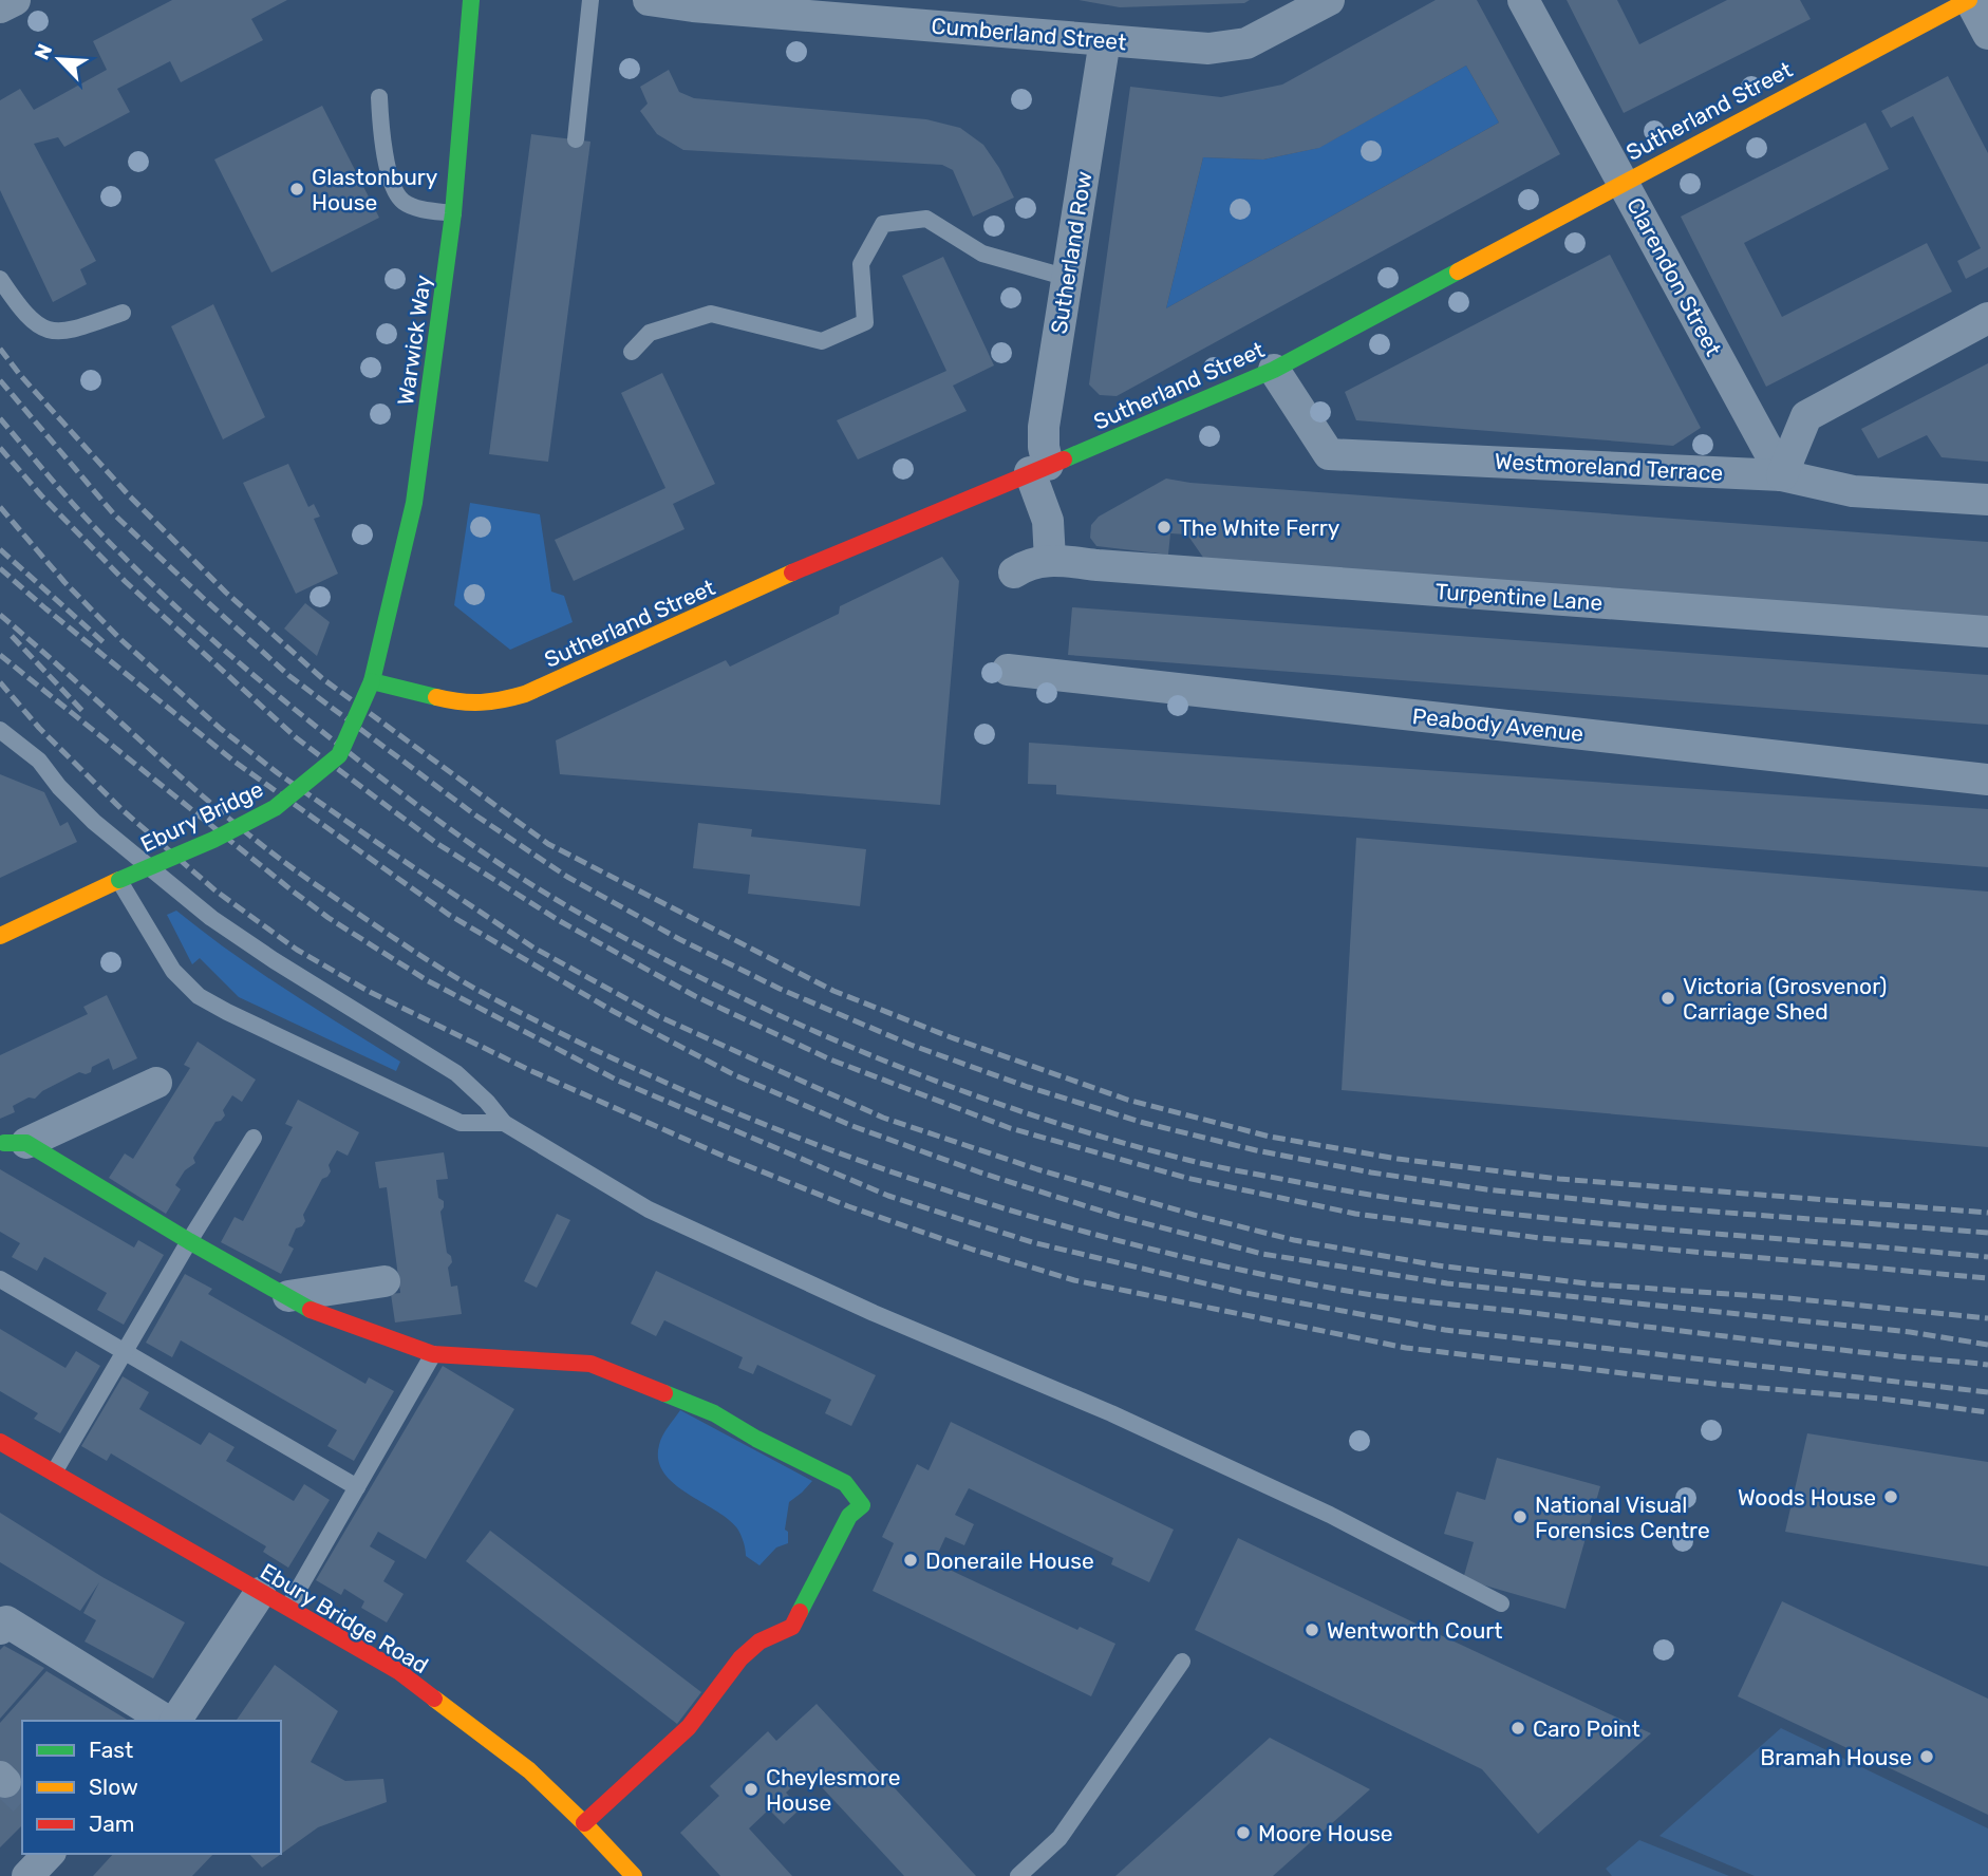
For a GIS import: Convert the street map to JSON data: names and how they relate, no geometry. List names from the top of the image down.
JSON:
{
  "streets": {
    "street": [
      "Cumberland Street",
      "Sutherland Street",
      "Sutherland Row",
      "Clarendon Street",
      "Warwick Way",
      "Westmoreland Terrace",
      "Turpentine Lane",
      "Peabody Avenue",
      "Ebury Bridge",
      "Ebury Bridge Road"
    ]
  },
  "crossings": [
    ["Cumberland Street", "Sutherland Row"],
    ["Sutherland Street", "Sutherland Row"],
    ["Sutherland Street", "Clarendon Street"],
    ["Sutherland Street", "Warwick Way"],
    ["Sutherland Street", "Westmoreland Terrace"],
    ["Sutherland Street", "Ebury Bridge"],
    ["Clarendon Street", "Westmoreland Terrace"],
    ["Warwick Way", "Ebury Bridge"]
  ],
  "places": [
    "Glastonbury House",
    "The White Ferry",
    "Victoria (Grosvenor) Carriage Shed",
    "Woods House",
    "National Visual Forensics Centre",
    "Doneraile House",
    "Wentworth Court",
    "Caro Point",
    "Bramah House",
    "Cheylesmore House",
    "Moore House"
  ],
  "legend": ["Fast", "Slow", "Jam"],
  "north": "top left"
}
